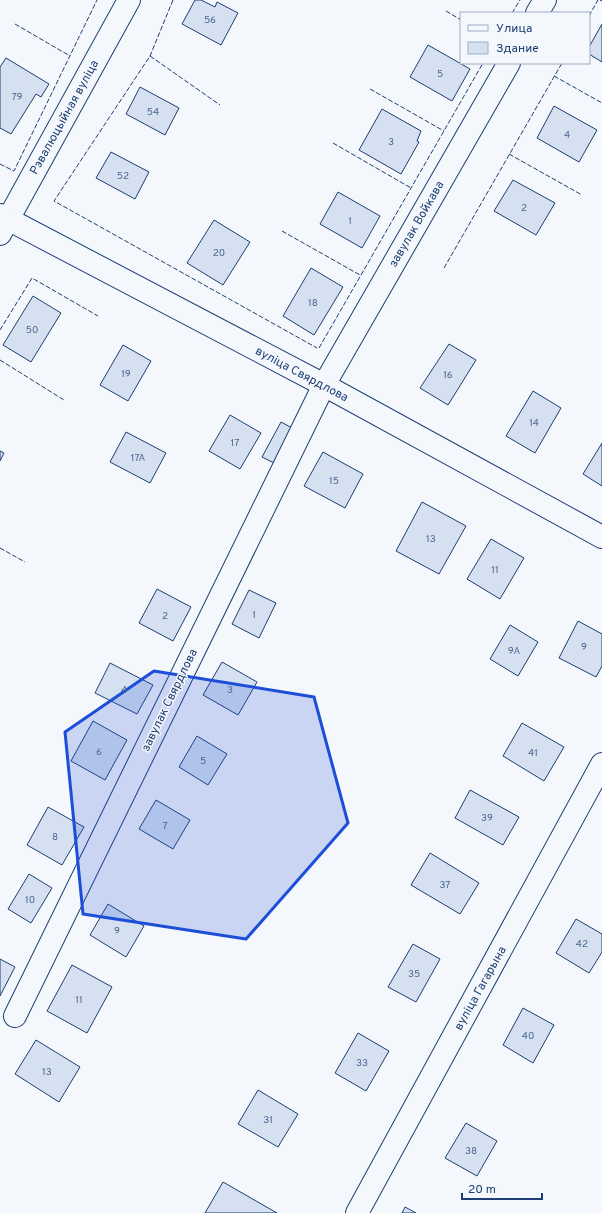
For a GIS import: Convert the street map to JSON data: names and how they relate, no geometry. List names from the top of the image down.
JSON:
{
  "streets": {
    "street": [
      "Рэвалюцыйная вуліца",
      "завулак Войкава",
      "вуліца Свярдлова",
      "завулак Свярдлова",
      "вуліца Гагарына"
    ]
  },
  "crossings": [
    ["Рэвалюцыйная вуліца", "вуліца Свярдлова"],
    ["завулак Войкава", "вуліца Свярдлова"],
    ["завулак Войкава", "завулак Свярдлова"],
    ["вуліца Свярдлова", "завулак Свярдлова"]
  ],
  "house_numbers": [
    "56",
    "5",
    "79",
    "54",
    "4",
    "3",
    "52",
    "2",
    "1",
    "20",
    "18",
    "50",
    "19",
    "16",
    "14",
    "17",
    "17А",
    "15",
    "13",
    "11",
    "1",
    "2",
    "9",
    "9А",
    "4",
    "3",
    "6",
    "41",
    "5",
    "39",
    "7",
    "8",
    "37",
    "10",
    "9",
    "42",
    "35",
    "11",
    "40",
    "33",
    "13",
    "31",
    "38"
  ],
  "legend": ["Улица", "Здание"],
  "scale_bar": "20 m"
}
